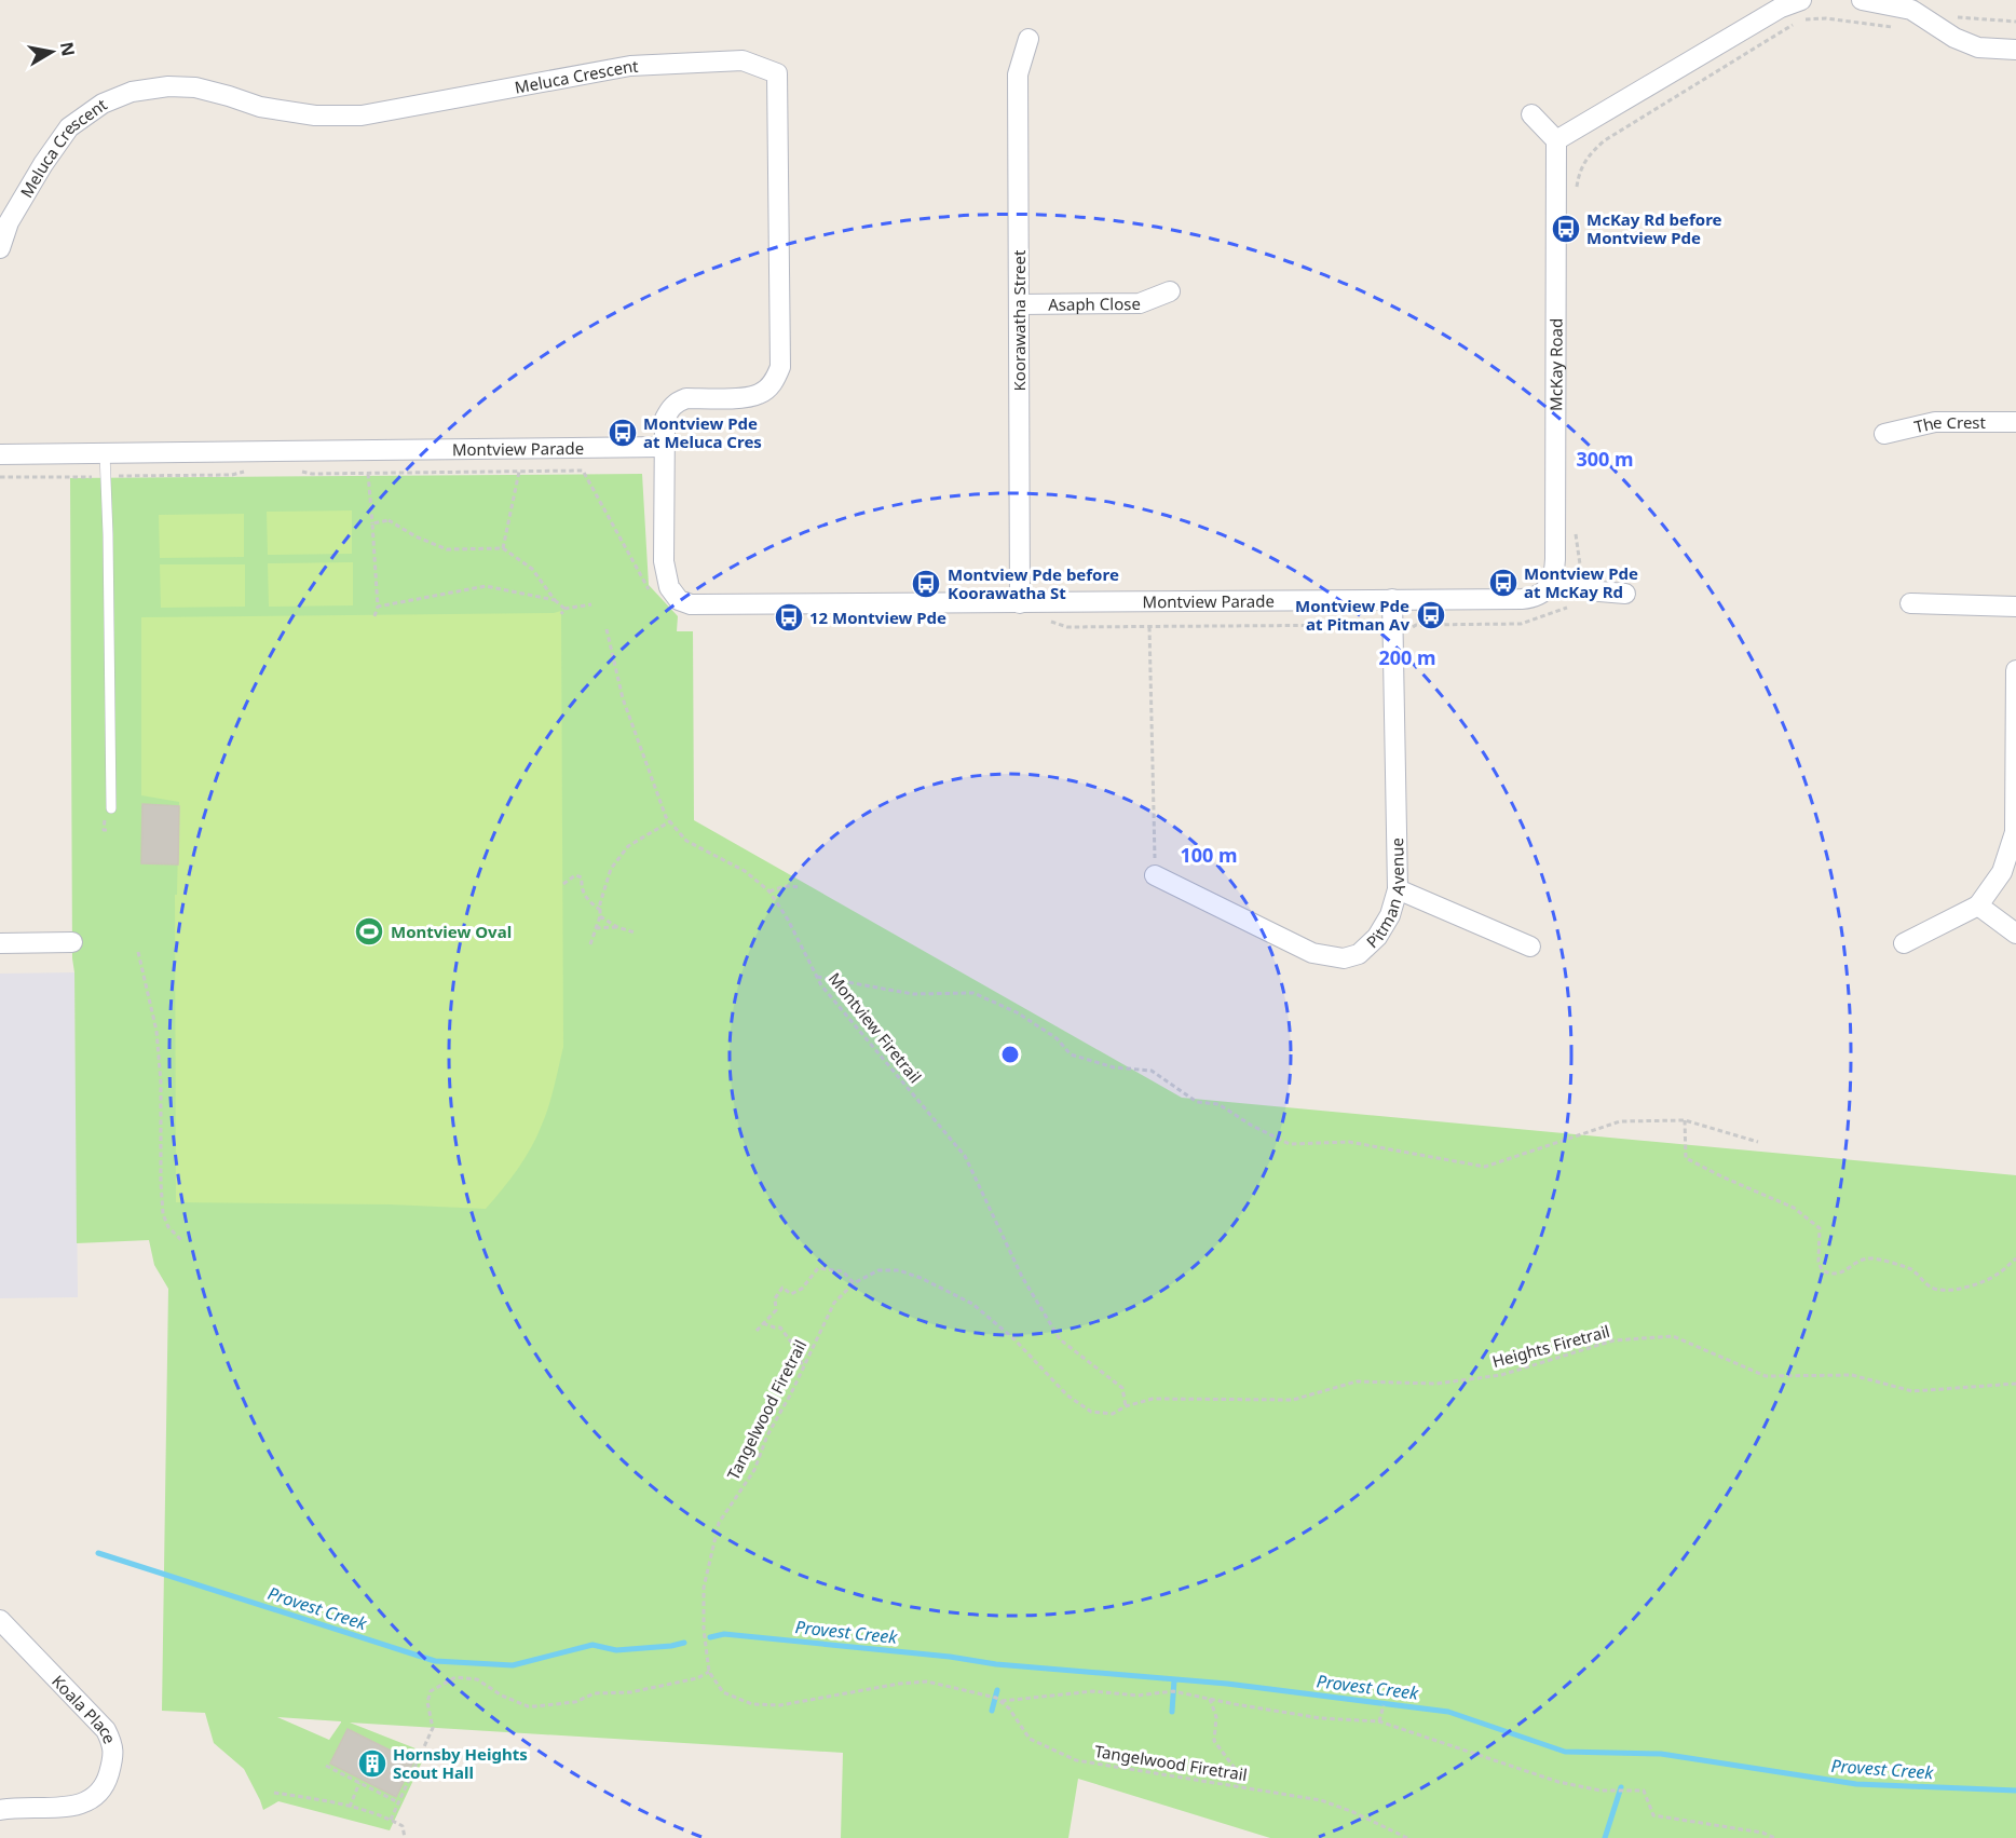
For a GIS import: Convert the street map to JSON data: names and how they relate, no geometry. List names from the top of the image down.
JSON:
{
  "streets": {
    "street": [
      "Meluca Crescent",
      "Asaph Close",
      "Koorawatha Street",
      "McKay Road",
      "The Crest",
      "Montview Parade",
      "Pitman Avenue",
      "Koala Place"
    ],
    "path": ["Montview Firetrail", "Heights Firetrail", "Tangelwood Firetrail"]
  },
  "crossings": [
    ["Meluca Crescent", "Montview Parade"],
    ["Asaph Close", "Koorawatha Street"],
    ["Koorawatha Street", "Montview Parade"],
    ["McKay Road", "Montview Parade"],
    ["Montview Parade", "Pitman Avenue"],
    ["Montview Firetrail", "Heights Firetrail"],
    ["Montview Firetrail", "Tangelwood Firetrail"],
    ["Heights Firetrail", "Tangelwood Firetrail"]
  ],
  "water": ["Provest Creek"],
  "places": {
    "bus stop": [
      "McKay Rd before Montview Pde",
      "Montview Pde at Meluca Cres",
      "Montview Pde at McKay Rd",
      "Montview Pde before Koorawatha St",
      "Montview Pde at Pitman Av",
      "12 Montview Pde"
    ],
    "sports": ["Montview Oval"],
    "building": ["Hornsby Heights Scout Hall"]
  },
  "north": "right",
  "rings": ["300 m", "200 m", "100 m"]
}
